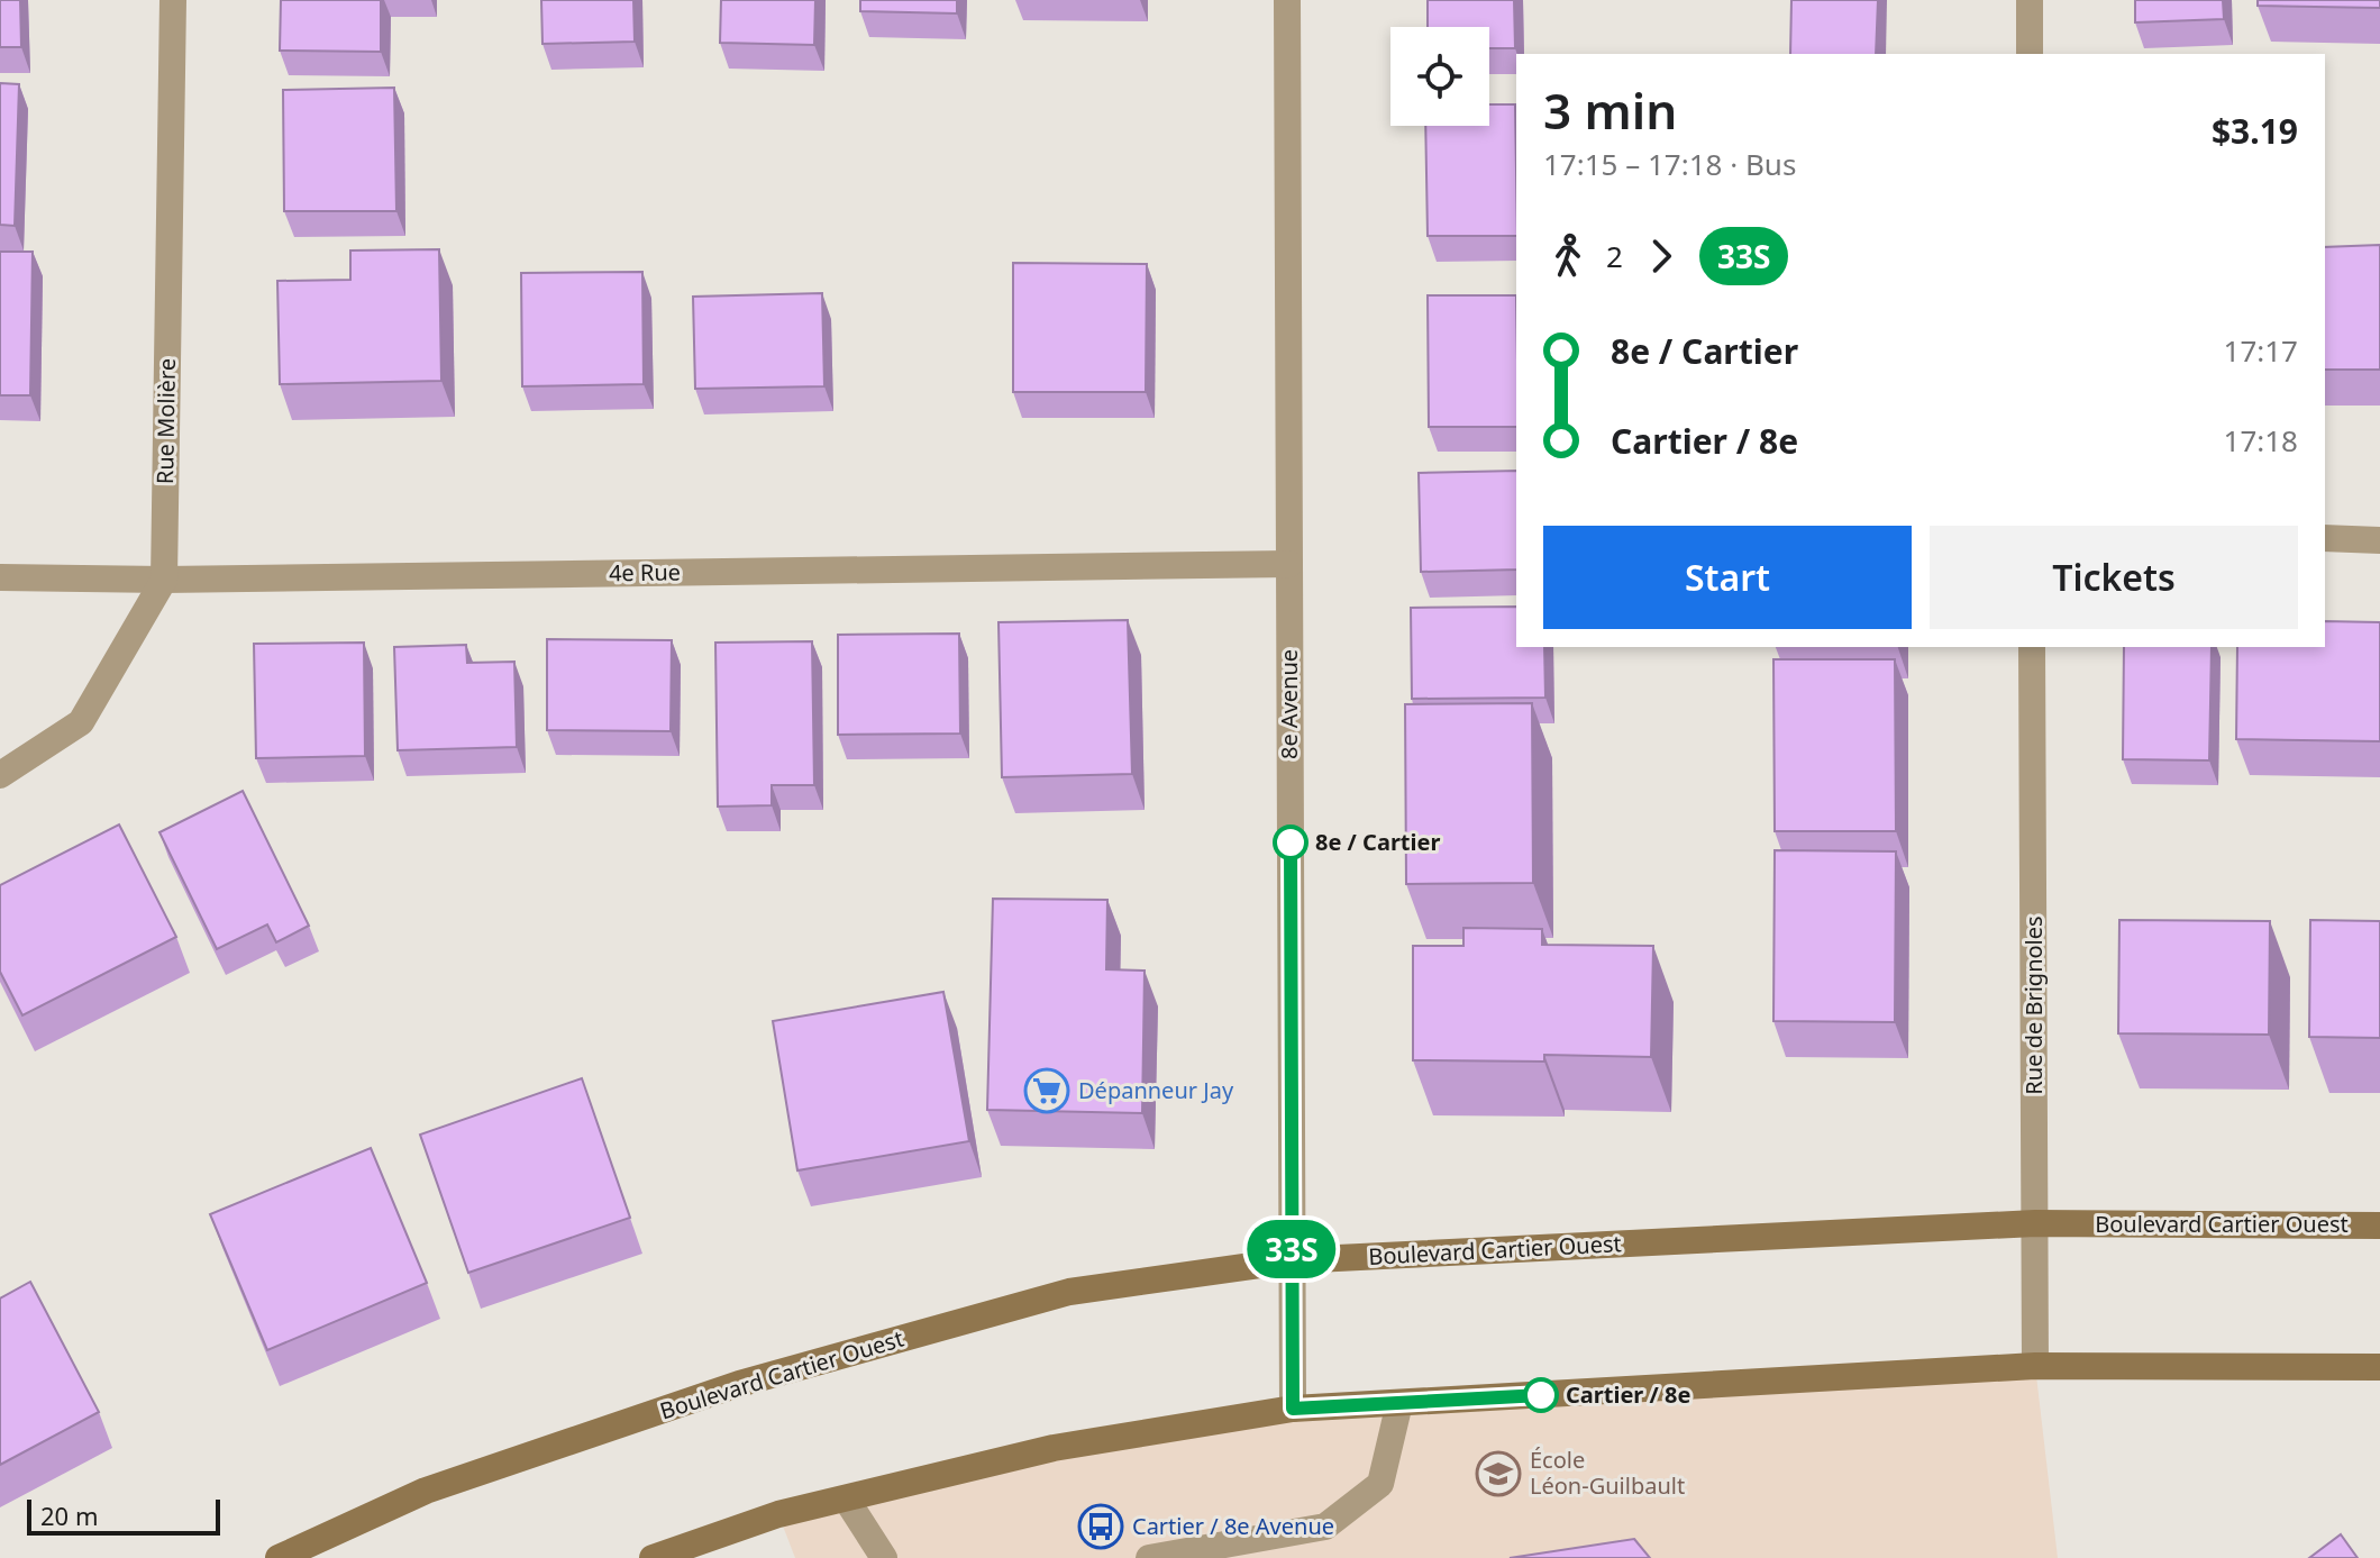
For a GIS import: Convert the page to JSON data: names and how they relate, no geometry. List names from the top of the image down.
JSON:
{
  "streets": {
    "street": [
      "Rue Molière",
      "4e Rue",
      "8e Avenue",
      "Rue de Brignoles",
      "Boulevard Cartier Ouest"
    ]
  },
  "crossings": [
    ["Rue Molière", "4e Rue"],
    ["4e Rue", "8e Avenue"],
    ["8e Avenue", "Boulevard Cartier Ouest"],
    ["Rue de Brignoles", "Boulevard Cartier Ouest"]
  ],
  "places": {
    "other": ["8e / Cartier", "Cartier / 8e"],
    "supermarket": ["Dépanneur Jay"],
    "school or university": ["École Léon-Guilbault"],
    "bus stop": ["Cartier / 8e Avenue"]
  },
  "lines": ["bus line 33S"],
  "scale_bar": "20 m",
  "page": {
    "on_map": "33S",
    "heading": ["3 min", "17:15 – 17:18 · Bus", "$3.19"],
    "legs": ["2", "33S"],
    "list": [
      {
        "name": "8e / Cartier",
        "value": "17:17"
      },
      {
        "name": "Cartier / 8e",
        "value": "17:18"
      }
    ],
    "buttons": ["Start", "Tickets"],
    "scale": "20 m"
  }
}
